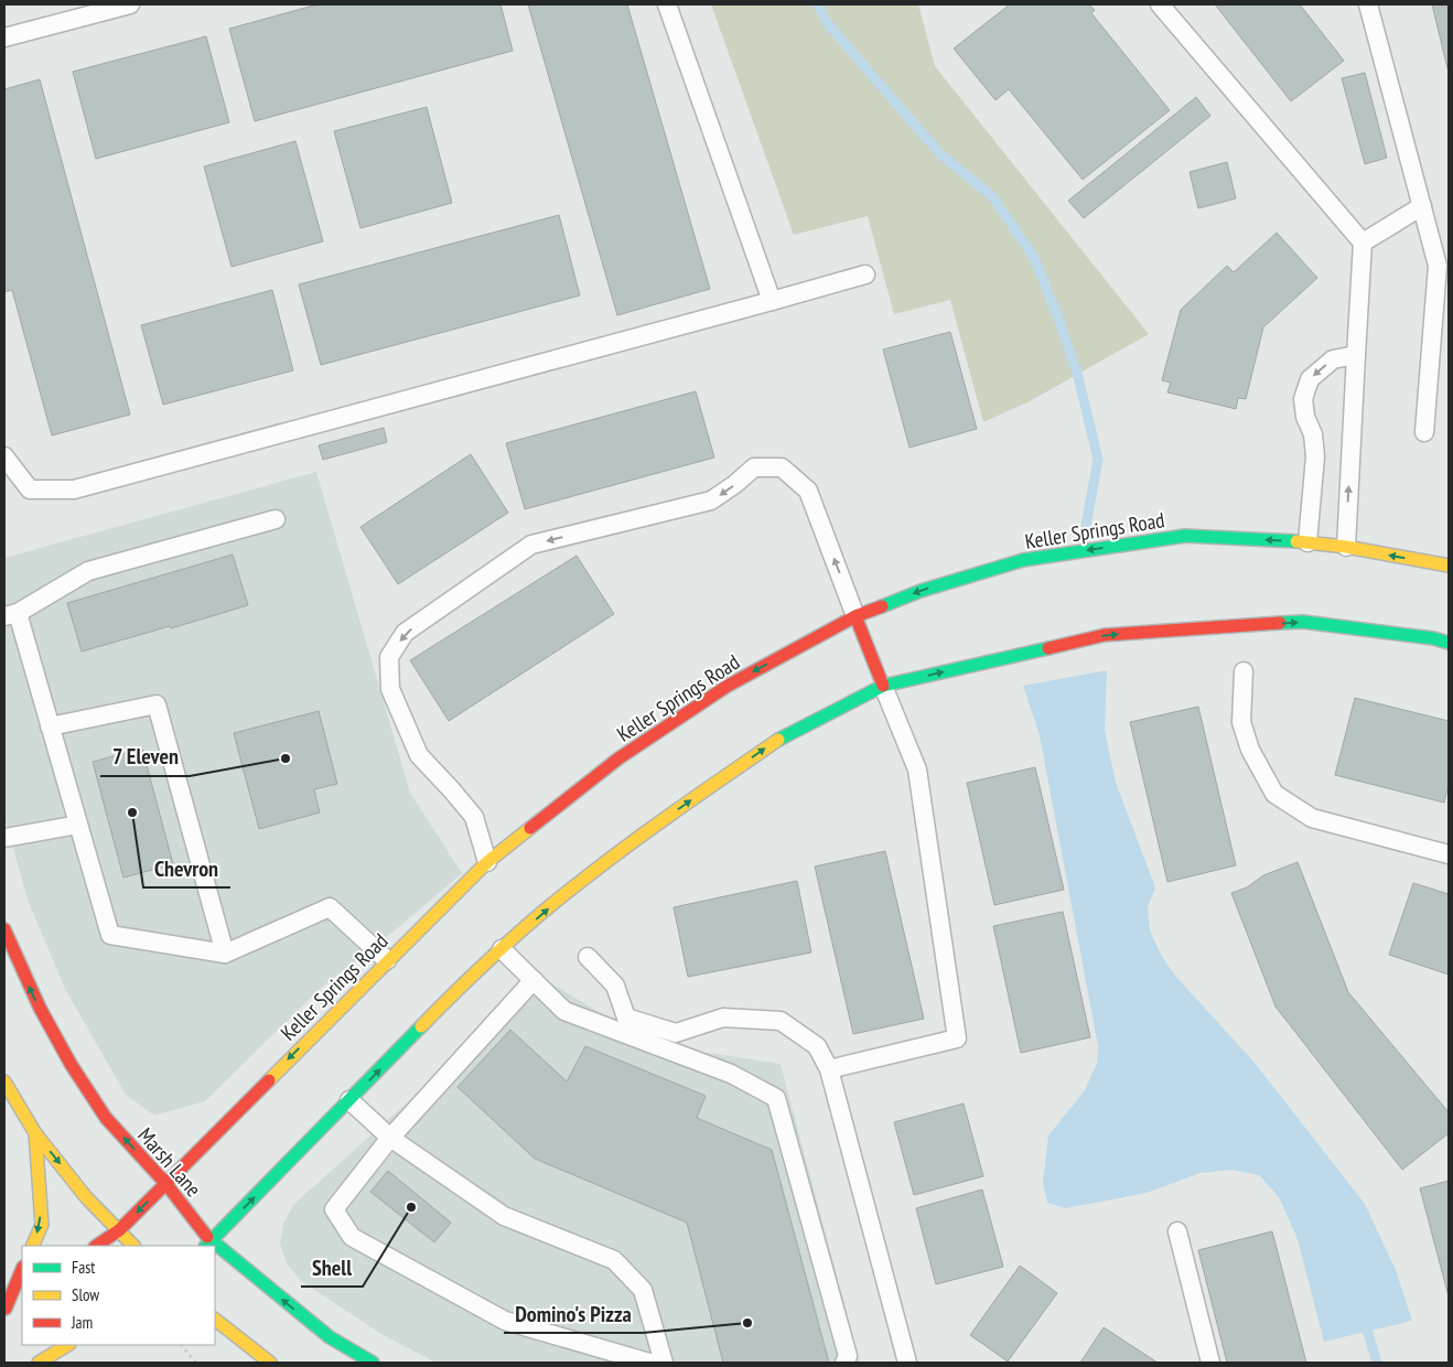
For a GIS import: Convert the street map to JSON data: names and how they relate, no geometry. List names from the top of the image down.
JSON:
{
  "streets": {
    "main road": ["Keller Springs Road", "Marsh Lane"]
  },
  "crossings": [
    ["Keller Springs Road", "Marsh Lane"]
  ],
  "places": [
    "7 Eleven",
    "Chevron",
    "Shell",
    "Domino's Pizza"
  ],
  "legend": ["Fast", "Slow", "Jam"]
}
